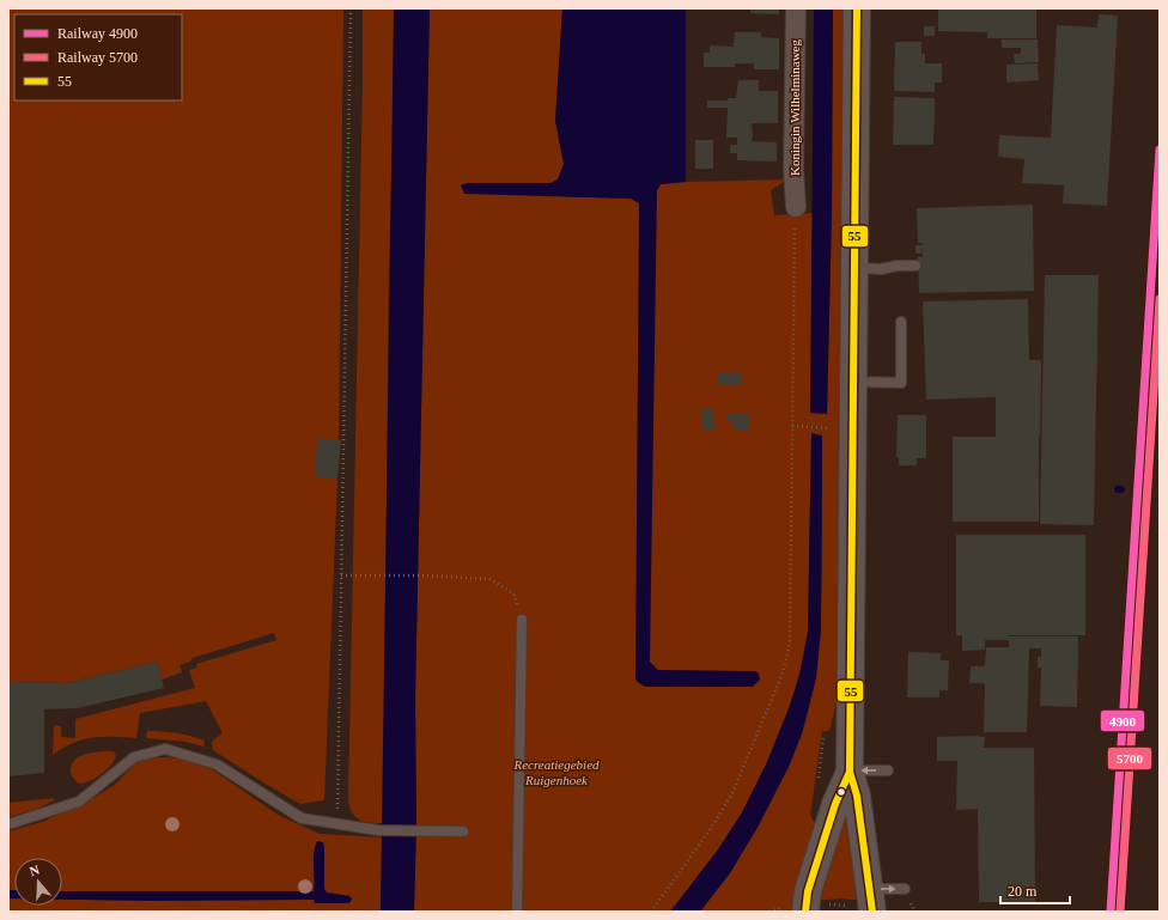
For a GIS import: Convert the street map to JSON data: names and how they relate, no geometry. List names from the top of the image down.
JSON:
{
  "streets": {
    "street": ["Koningin Wilhelminaweg"]
  },
  "parks": ["Recreatiegebied Ruigenhoek"],
  "lines": ["transit line 55", "rail line 4900", "rail line 5700"],
  "legend": ["Railway 4900", "Railway 5700", "55"],
  "scale_bar": "20 m",
  "north": "top"
}
